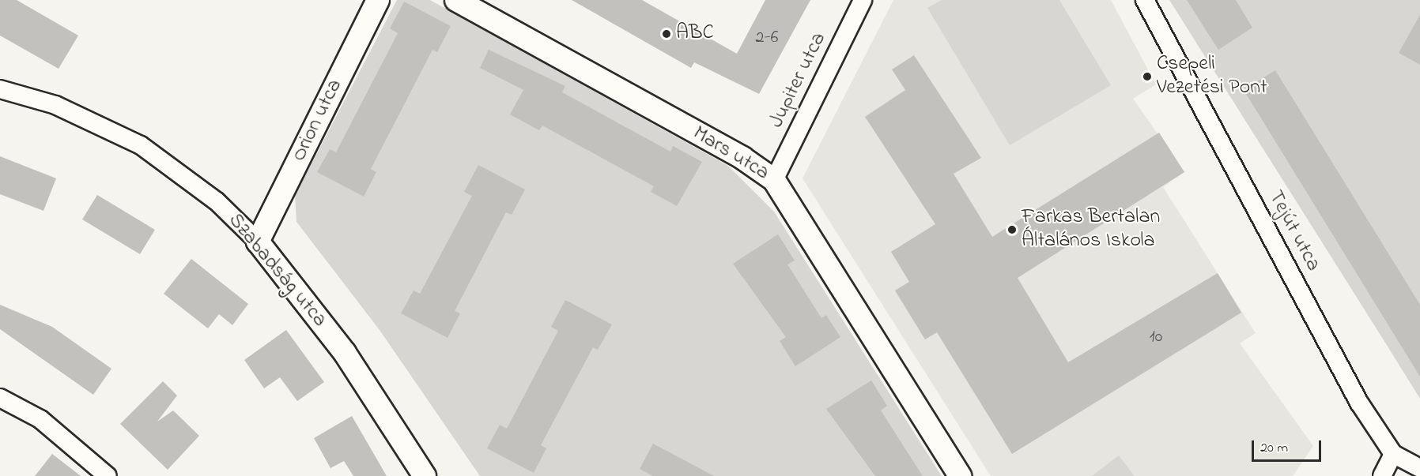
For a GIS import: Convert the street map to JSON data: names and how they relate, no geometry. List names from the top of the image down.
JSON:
{
  "streets": {
    "street": [
      "Jupiter utca",
      "Orion utca",
      "Mars utca",
      "Tejút utca",
      "Szabadság utca"
    ]
  },
  "crossings": [
    ["Jupiter utca", "Mars utca"],
    ["Orion utca", "Szabadság utca"]
  ],
  "places": ["ABC", "Csepeli Vezetési Pont", "Farkas Bertalan Általános Iskola"],
  "house_numbers": ["2-6", "10"],
  "scale_bar": "20 m"
}
